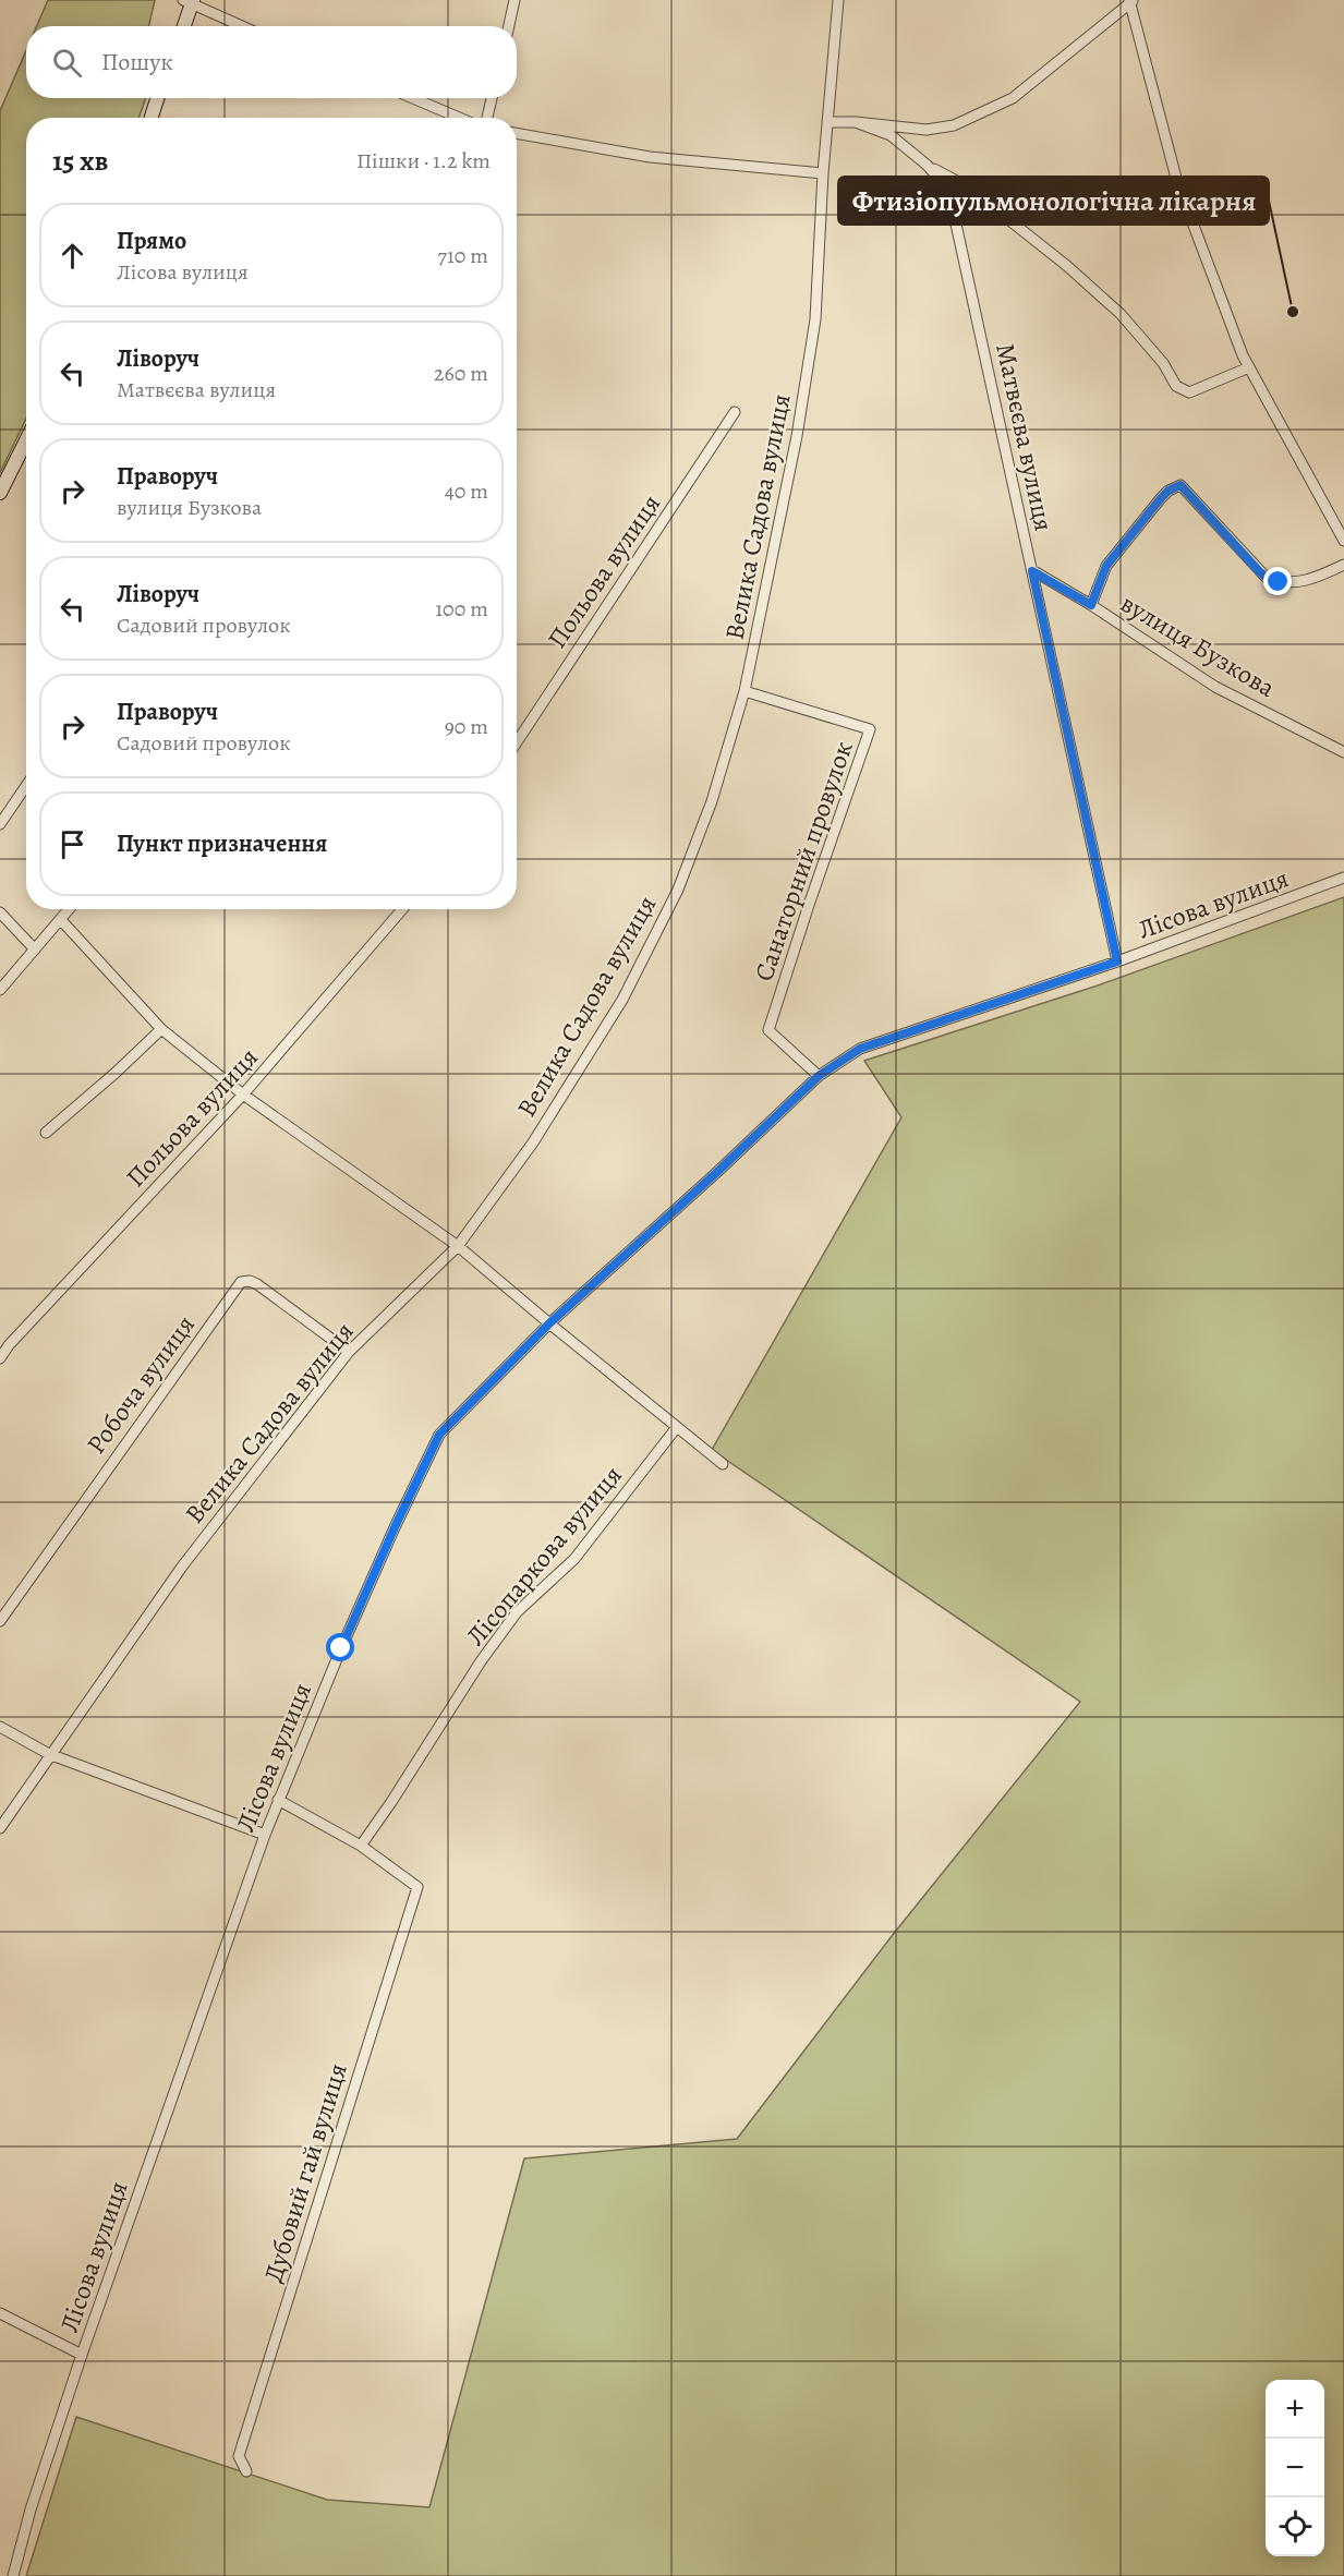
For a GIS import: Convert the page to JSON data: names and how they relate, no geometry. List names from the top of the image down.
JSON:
{
  "streets": {
    "street": [
      "Матвєєва вулиця",
      "Велика Садова вулиця",
      "Польова вулиця",
      "вулиця Бузкова",
      "Санаторний провулок",
      "Лісова вулиця",
      "Робоча вулиця",
      "Лісопаркова вулиця",
      "Дубовий гай вулиця"
    ]
  },
  "crossings": [
    ["Матвєєва вулиця", "вулиця Бузкова"],
    ["Матвєєва вулиця", "Лісова вулиця"],
    ["Велика Садова вулиця", "Санаторний провулок"],
    ["Велика Садова вулиця", "Робоча вулиця"],
    ["Санаторний провулок", "Лісова вулиця"],
    ["Лісопаркова вулиця", "Дубовий гай вулиця"]
  ],
  "places": ["Фтизіопульмонологічна лікарня"],
  "page": {
    "search": "Пошук",
    "heading": ["15 хв", "Пішки · 1.2 km"],
    "list": [
      ["Прямо", "Лісова вулиця", "710 m"],
      ["Ліворуч", "Матвєєва вулиця", "260 m"],
      ["Праворуч", "вулиця Бузкова", "40 m"],
      ["Ліворуч", "Садовий провулок", "100 m"],
      ["Праворуч", "Садовий провулок", "90 m"],
      "Пункт призначення"
    ],
    "map_buttons": ["+", "−"]
  }
}
